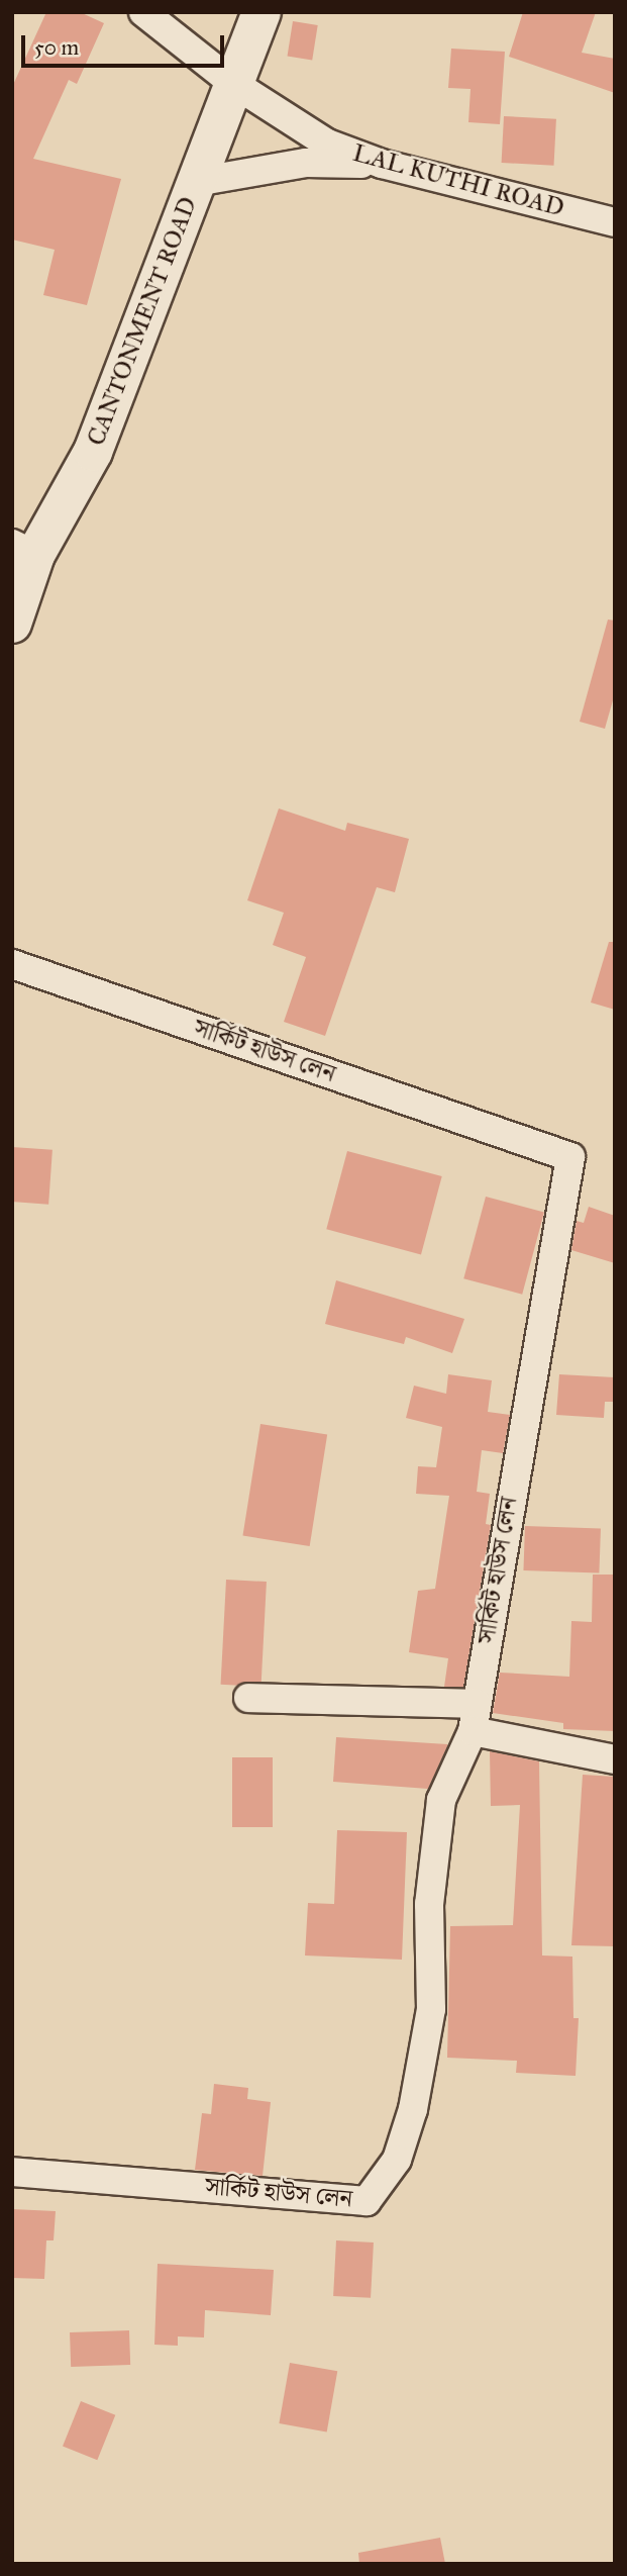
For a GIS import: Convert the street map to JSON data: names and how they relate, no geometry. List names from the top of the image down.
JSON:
{
  "streets": {
    "main road": ["CANTONMENT ROAD"],
    "street": ["LAL KUTHI ROAD", "সার্কিট হাউস লেন"]
  },
  "crossings": [
    ["LAL KUTHI ROAD", "CANTONMENT ROAD"]
  ],
  "scale_bar": "50 m"
}
